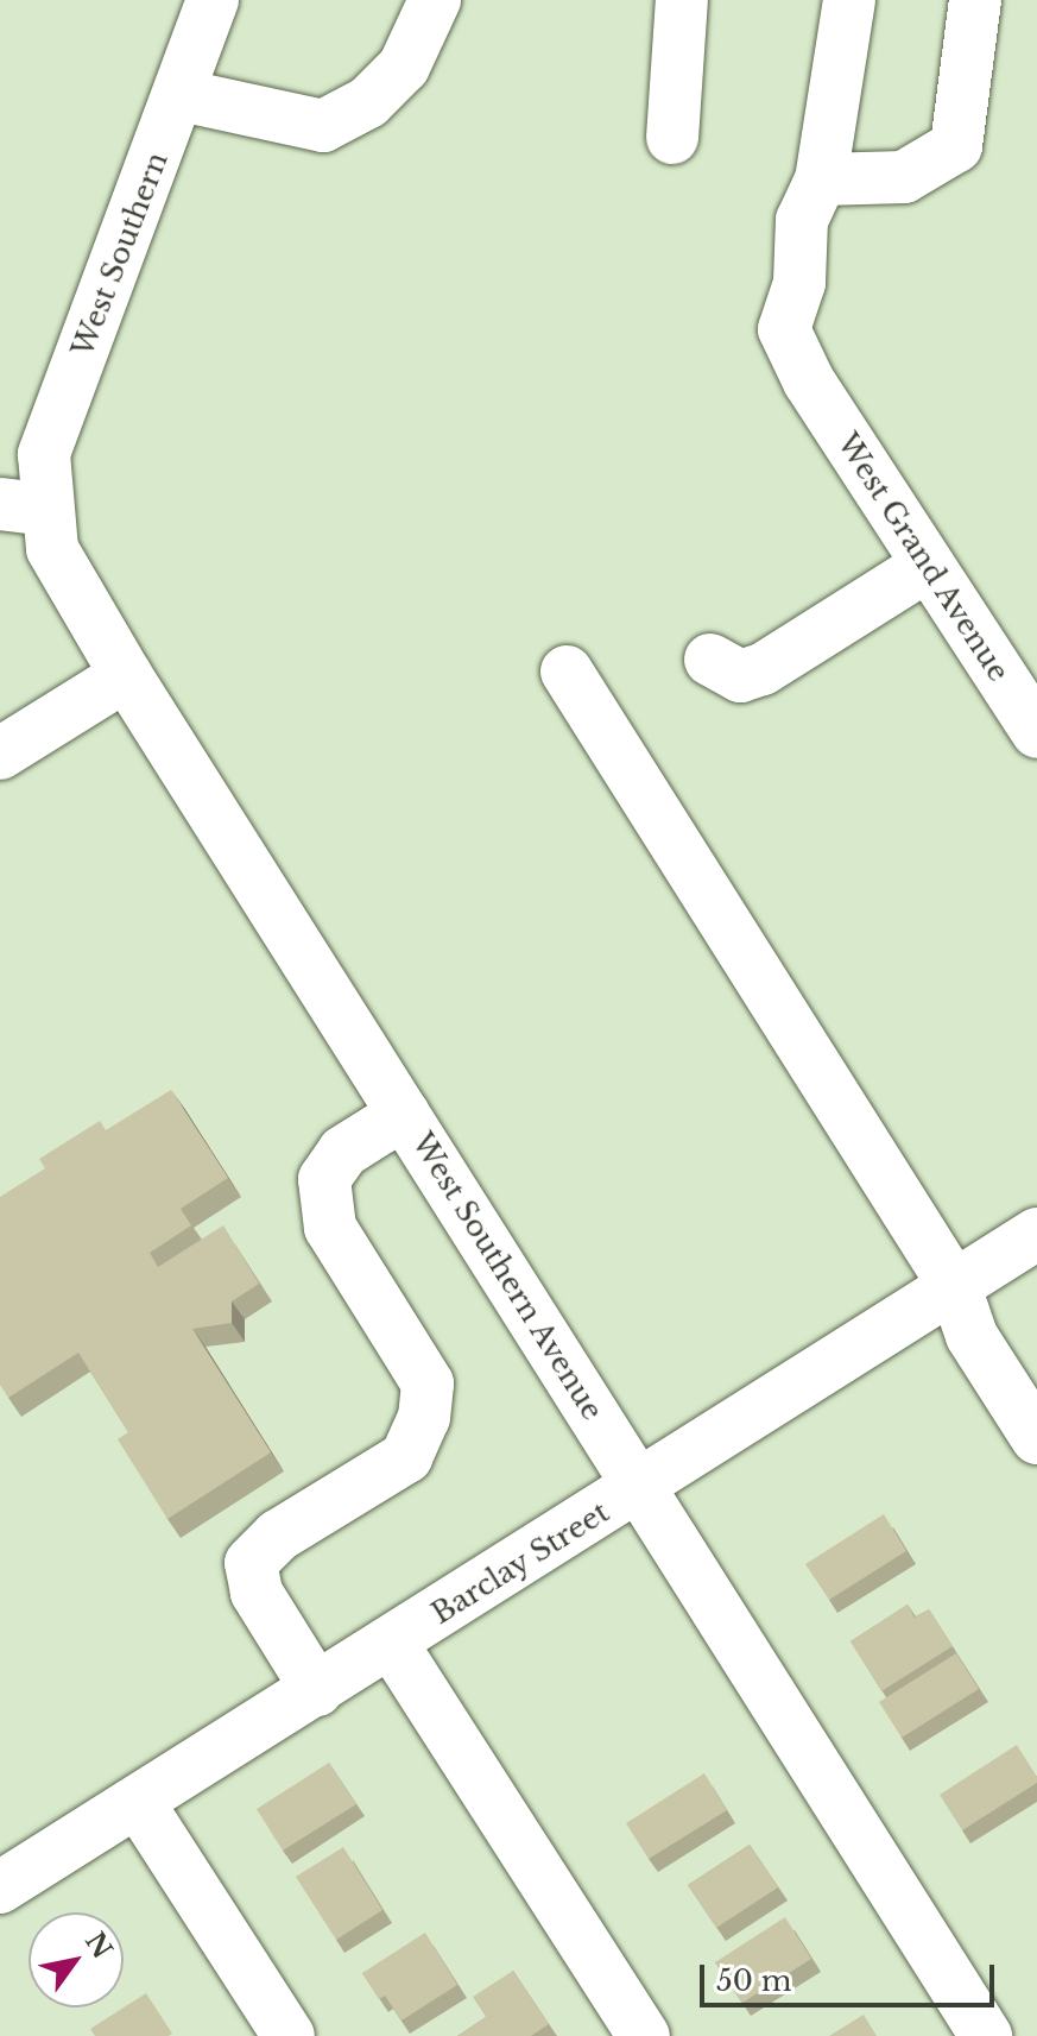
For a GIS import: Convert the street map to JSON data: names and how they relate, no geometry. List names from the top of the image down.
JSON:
{
  "streets": {
    "street": [
      "West Southern",
      "West Grand Avenue",
      "West Southern Avenue",
      "Barclay Street"
    ]
  },
  "crossings": [
    ["West Southern", "West Southern Avenue"],
    ["West Southern Avenue", "Barclay Street"]
  ],
  "scale_bar": "50 m",
  "north": "top right"
}
